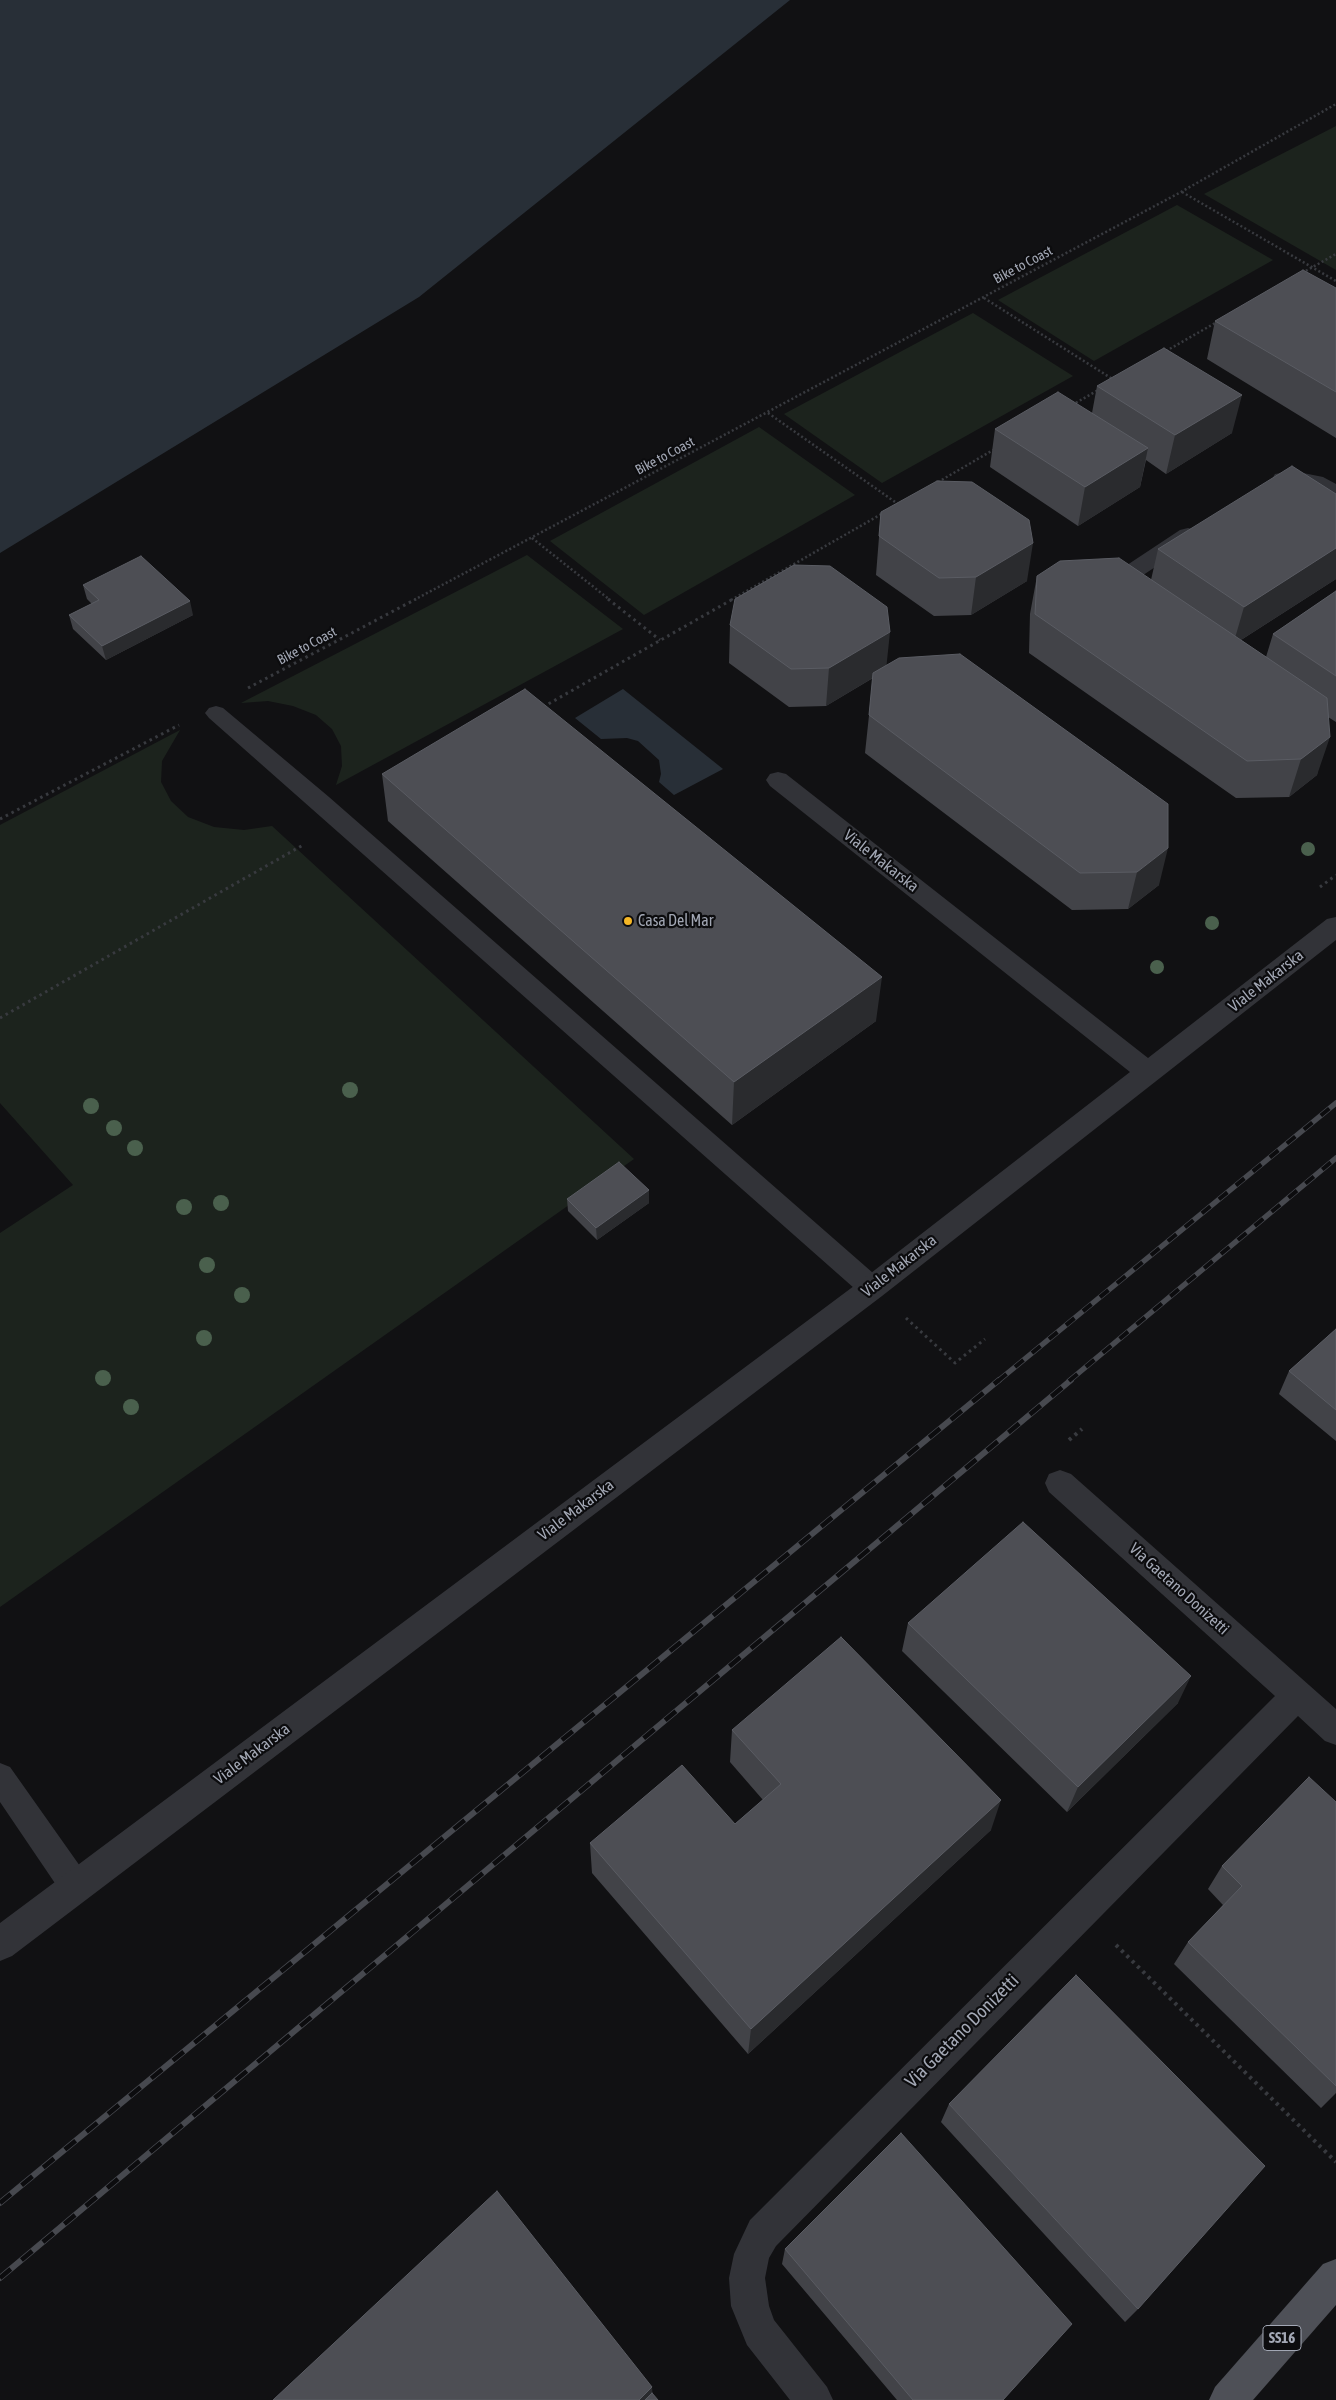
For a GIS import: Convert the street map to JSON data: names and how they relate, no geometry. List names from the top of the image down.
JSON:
{
  "streets": {
    "main road": ["SS16"],
    "street": ["Viale Makarska", "Via Gaetano Donizetti"],
    "path": ["Bike to Coast"]
  },
  "places": ["Casa Del Mar"]
}
